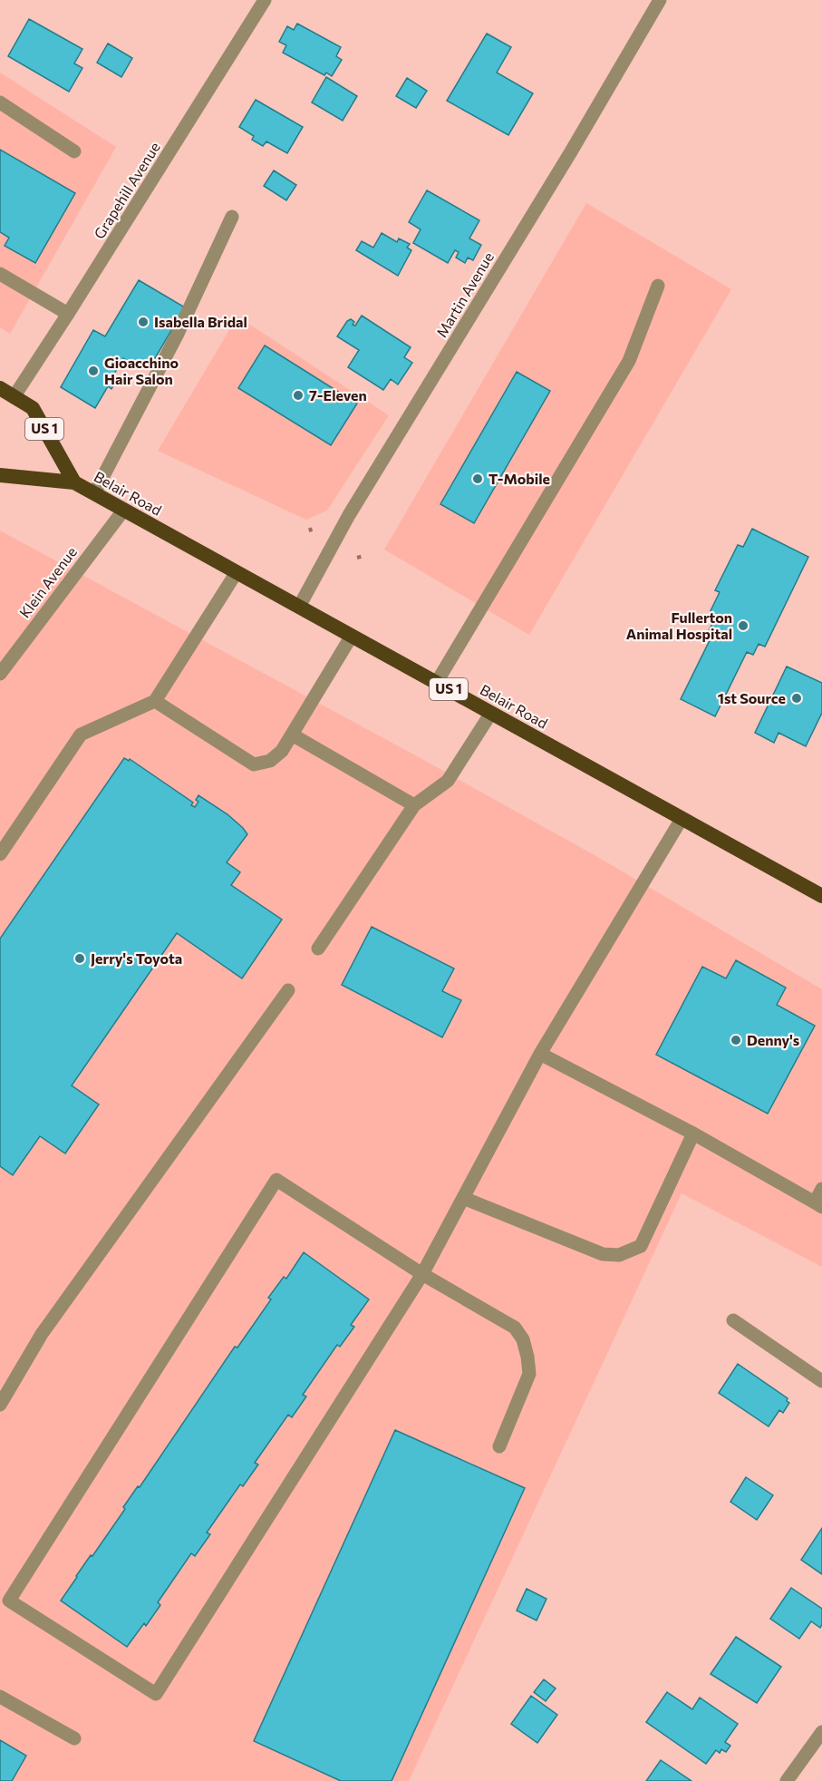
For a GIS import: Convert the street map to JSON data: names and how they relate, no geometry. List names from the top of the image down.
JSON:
{
  "streets": {
    "highway": ["US 1", "Belair Road"],
    "street": ["Grapehill Avenue", "Martin Avenue", "Klein Avenue"]
  },
  "crossings": [
    ["Grapehill Avenue", "Belair Road"],
    ["Martin Avenue", "Belair Road"],
    ["Belair Road", "Klein Avenue"]
  ],
  "places": [
    "Isabella Bridal",
    "Gioacchino Hair Salon",
    "7-Eleven",
    "T-Mobile",
    "Fullerton Animal Hospital",
    "1st Source",
    "Jerry's Toyota",
    "Denny's"
  ]
}
